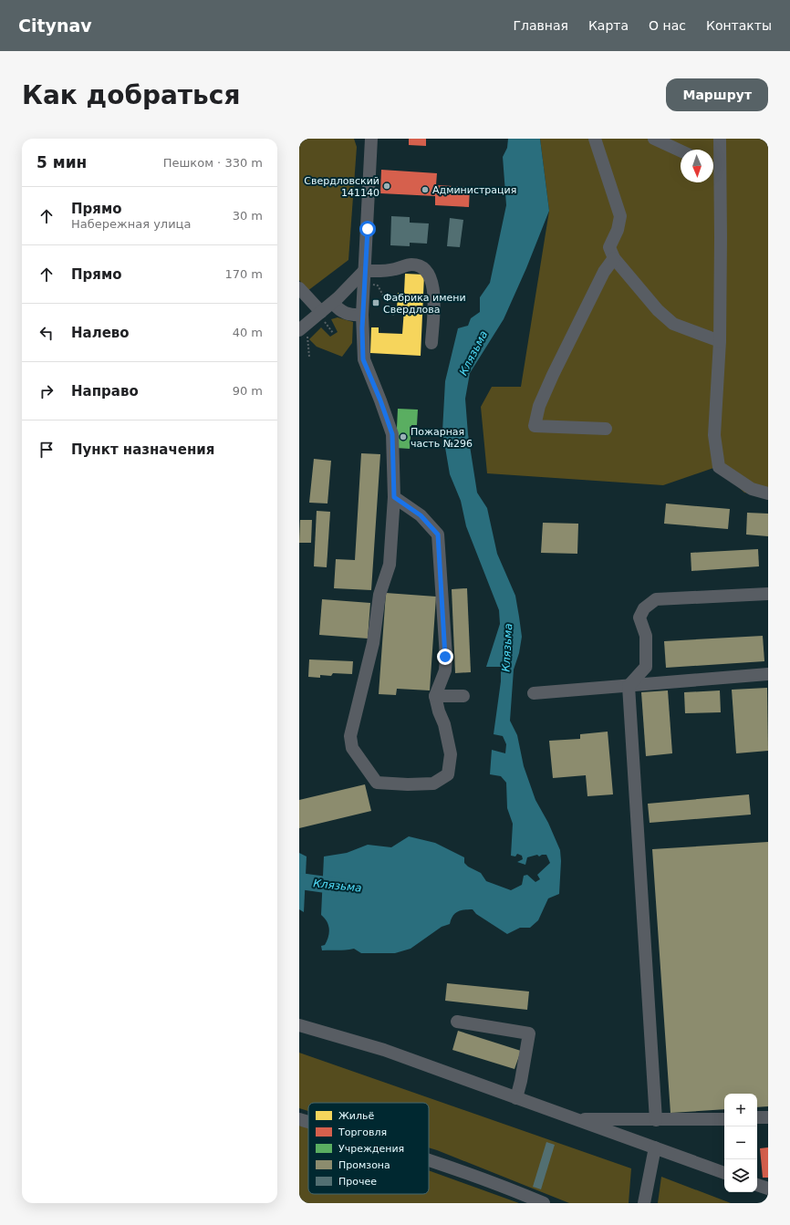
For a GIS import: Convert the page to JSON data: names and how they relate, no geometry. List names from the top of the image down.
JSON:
{
  "water": ["Клязьма"],
  "places": {
    "other": ["Свердловский 141140", "Администрация", "Пожарная часть №296"],
    "transit": ["Фабрика имени Свердлова"]
  },
  "legend": [
    "Жильё",
    "Торговля",
    "Учреждения",
    "Промзона",
    "Прочее"
  ],
  "north": "bottom",
  "page": {
    "header": "Citynav",
    "nav": [
      "Главная",
      "Карта",
      "О нас",
      "Контакты"
    ],
    "buttons": "Маршрут",
    "title": "Как добраться",
    "heading": ["5 мин", "Пешком · 330 m"],
    "list": [
      ["Прямо", "Набережная улица", "30 m"],
      ["Прямо", "170 m"],
      ["Налево", "40 m"],
      ["Направо", "90 m"],
      "Пункт назначения"
    ],
    "map_buttons": ["+", "−"]
  }
}
